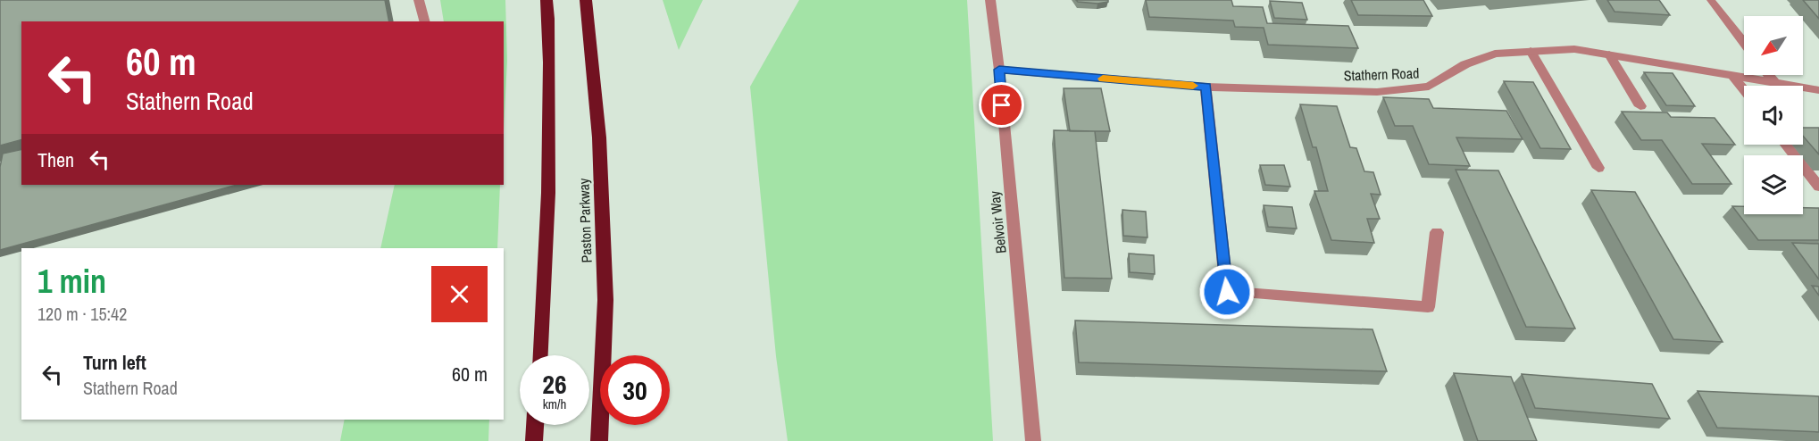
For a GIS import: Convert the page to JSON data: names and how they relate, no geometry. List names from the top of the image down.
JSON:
{
  "streets": {
    "highway": ["Paston Parkway"],
    "street": ["Stathern Road", "Belvoir Way"]
  },
  "crossings": [
    ["Stathern Road", "Belvoir Way"]
  ],
  "north": "bottom left",
  "page": {
    "turn": ["60 m", "Stathern Road"],
    "then": "Then",
    "heading": ["1 min", "120 m · 15:42"],
    "list": [
      {
        "name": "Turn left",
        "note": "Stathern Road",
        "value": "60 m"
      }
    ],
    "speed": "26 km/h",
    "limit": "30"
  }
}
